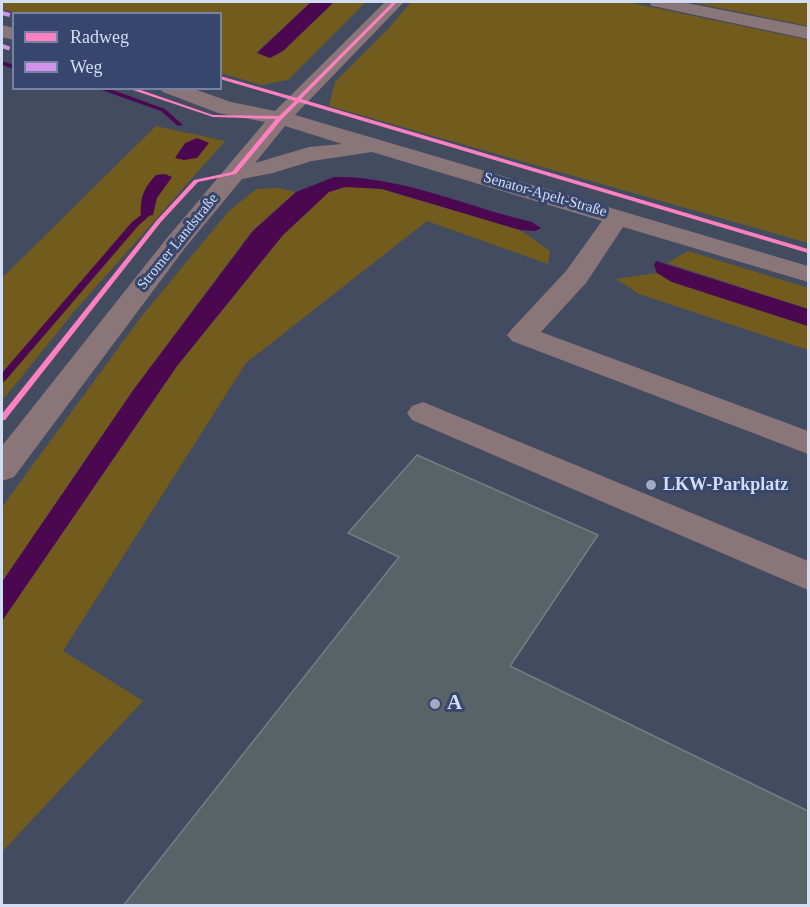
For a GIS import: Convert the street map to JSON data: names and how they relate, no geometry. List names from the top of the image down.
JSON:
{
  "streets": {
    "street": ["Senator-Apelt-Straße", "Stromer Landstraße"]
  },
  "crossings": [
    ["Senator-Apelt-Straße", "Stromer Landstraße"]
  ],
  "places": ["LKW-Parkplatz", "A"],
  "legend": ["Radweg", "Weg"]
}
